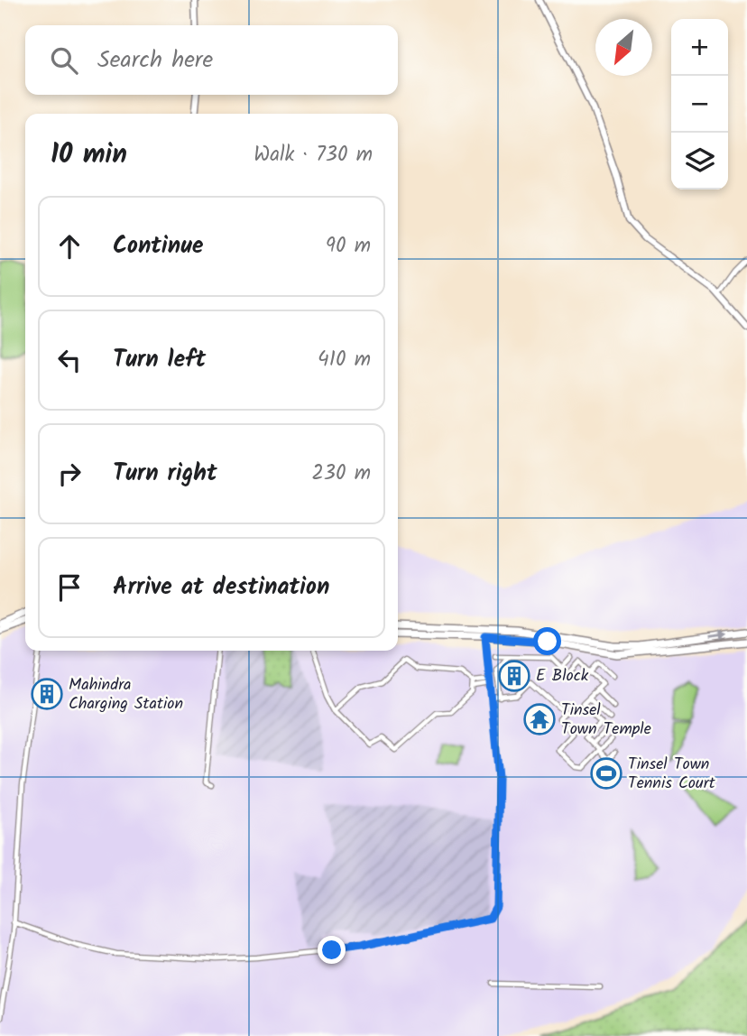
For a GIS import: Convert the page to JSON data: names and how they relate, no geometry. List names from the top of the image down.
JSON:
{
  "places": {
    "building": ["E Block", "Mahindra Charging Station"],
    "temple": ["Tinsel Town Temple"],
    "sports": ["Tinsel Town Tennis Court"]
  },
  "north": "bottom left",
  "page": {
    "map_buttons": ["+", "−"],
    "search": "Search here",
    "heading": ["10 min", "Walk · 730 m"],
    "list": [
      ["Continue", "90 m"],
      ["Turn left", "410 m"],
      ["Turn right", "230 m"],
      "Arrive at destination"
    ]
  }
}
